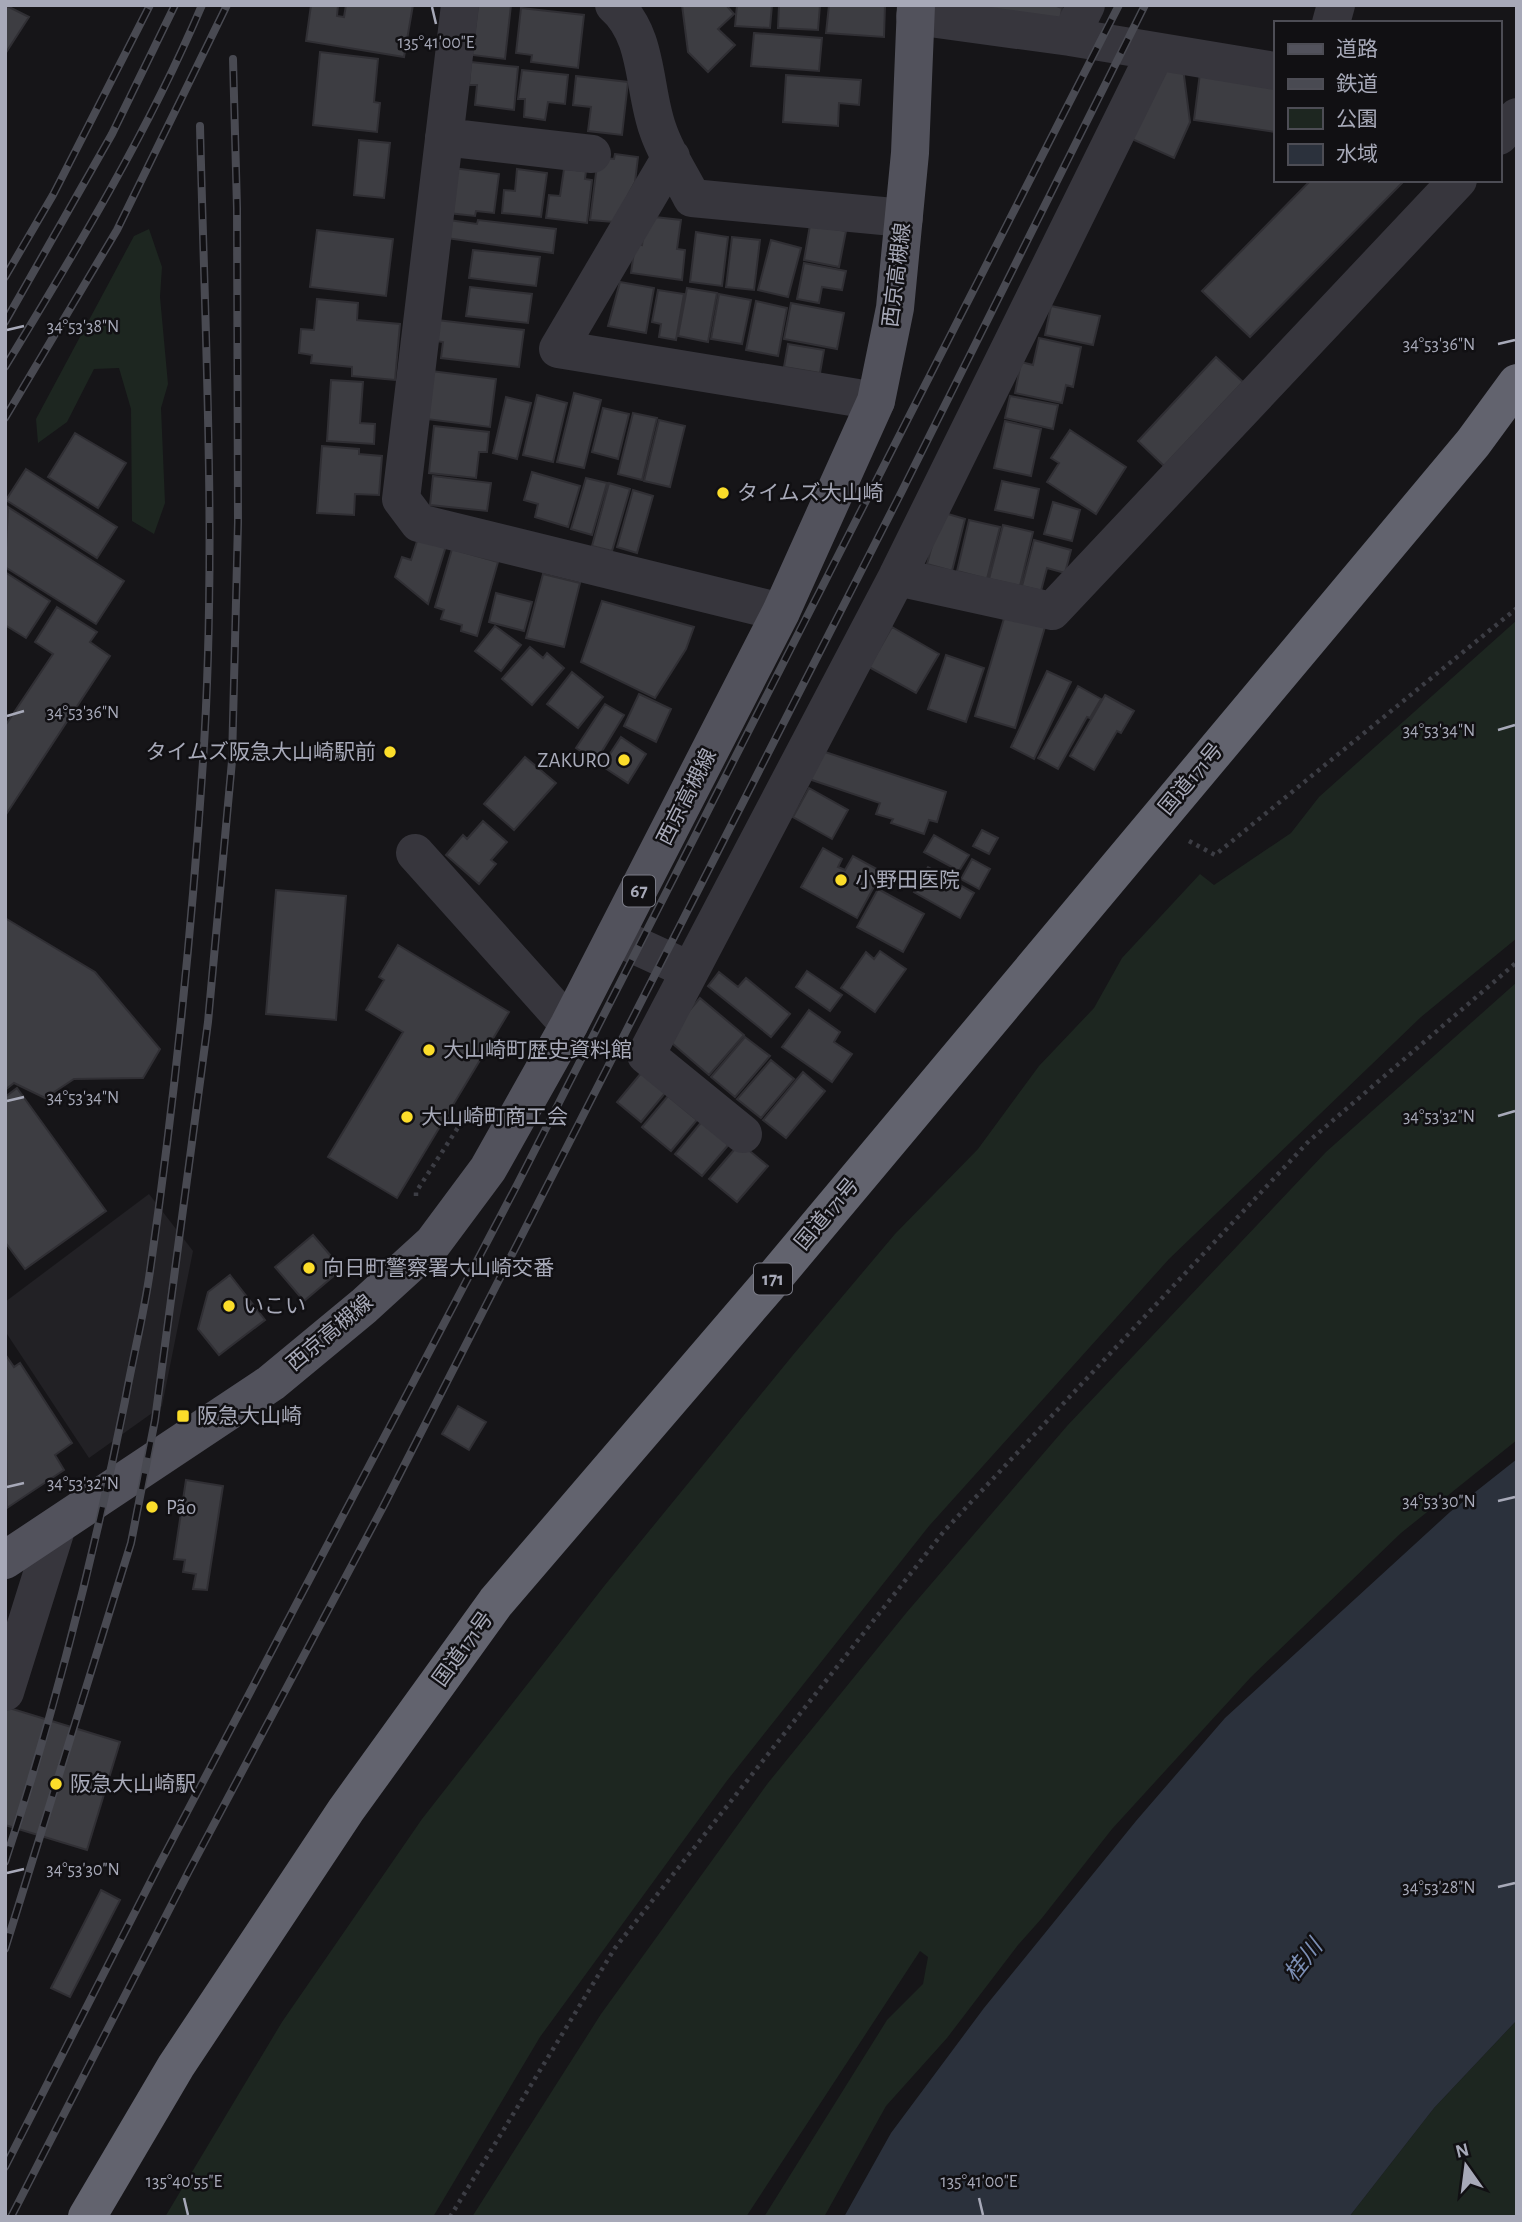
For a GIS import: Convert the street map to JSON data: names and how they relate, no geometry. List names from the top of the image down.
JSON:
{
  "streets": {
    "highway": ["国道171号", "171"],
    "main road": ["西京高槻線", "67"]
  },
  "water": ["桂川"],
  "places": {
    "other": [
      "タイムズ大山崎",
      "タイムズ阪急大山崎駅前",
      "ZAKURO",
      "小野田医院",
      "大山崎町歴史資料館",
      "大山崎町商工会",
      "向日町警察署大山崎交番",
      "いこい",
      "Pão",
      "阪急大山崎駅"
    ],
    "transit": ["阪急大山崎"]
  },
  "legend": [
    "道路",
    "鉄道",
    "公園",
    "水域"
  ],
  "north": "top",
  "coordinates": [
    "135°41'00\"E",
    "34°53'38\"N",
    "34°53'36\"N",
    "34°53'34\"N",
    "34°53'32\"N",
    "34°53'30\"N",
    "34°53'28\"N",
    "135°40'55\"E"
  ]
}
